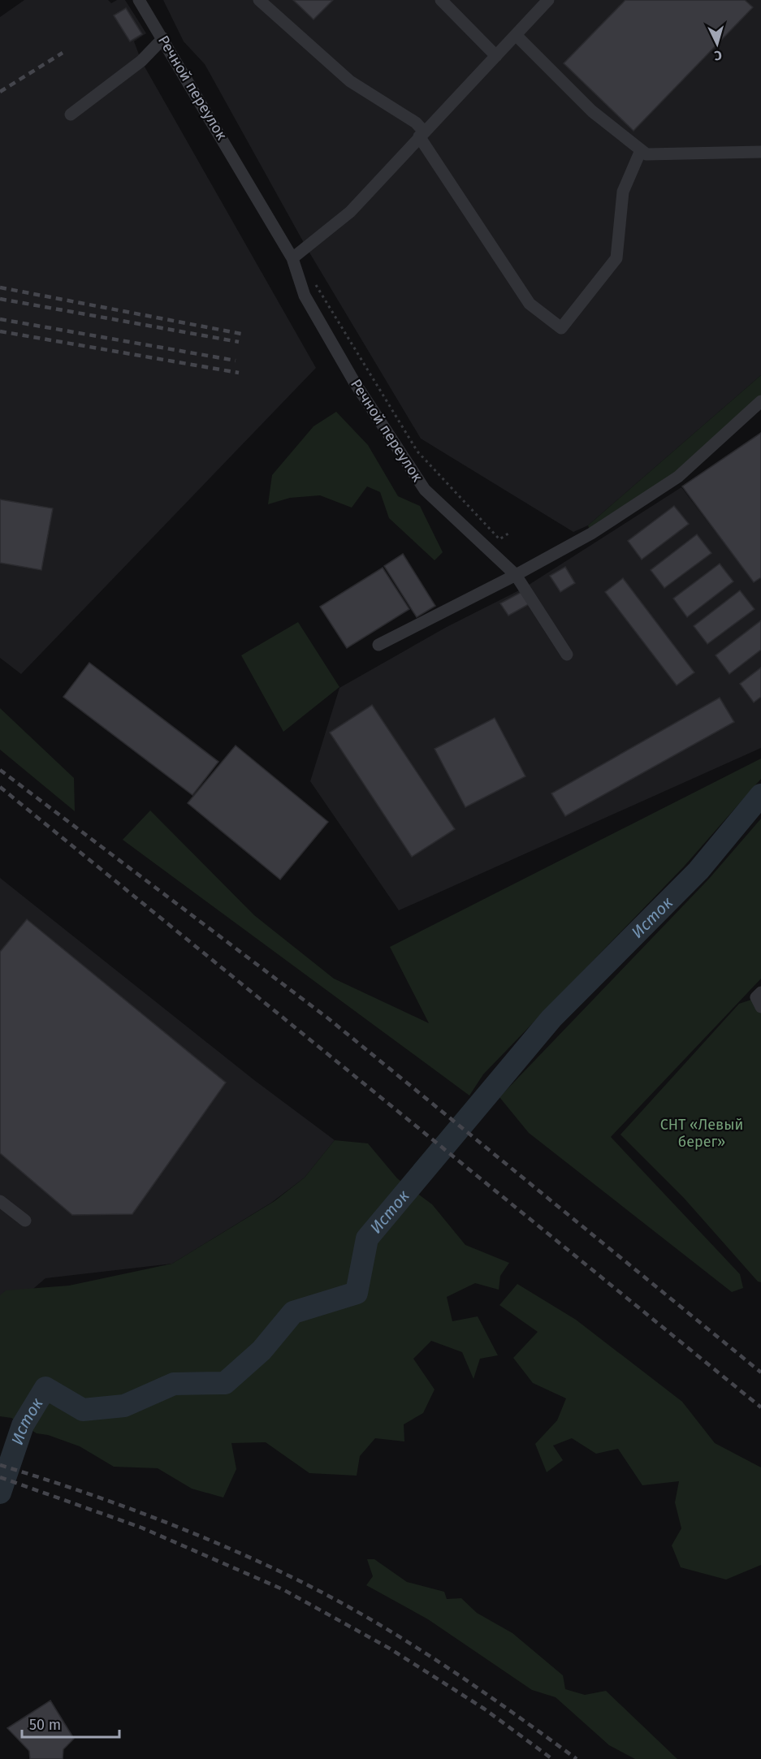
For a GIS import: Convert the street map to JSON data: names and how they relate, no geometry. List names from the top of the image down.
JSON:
{
  "streets": {
    "street": ["Речной переулок"]
  },
  "water": ["Исток"],
  "parks": ["СНТ «Левый берег»"],
  "scale_bar": "50 m",
  "north": "bottom"
}
